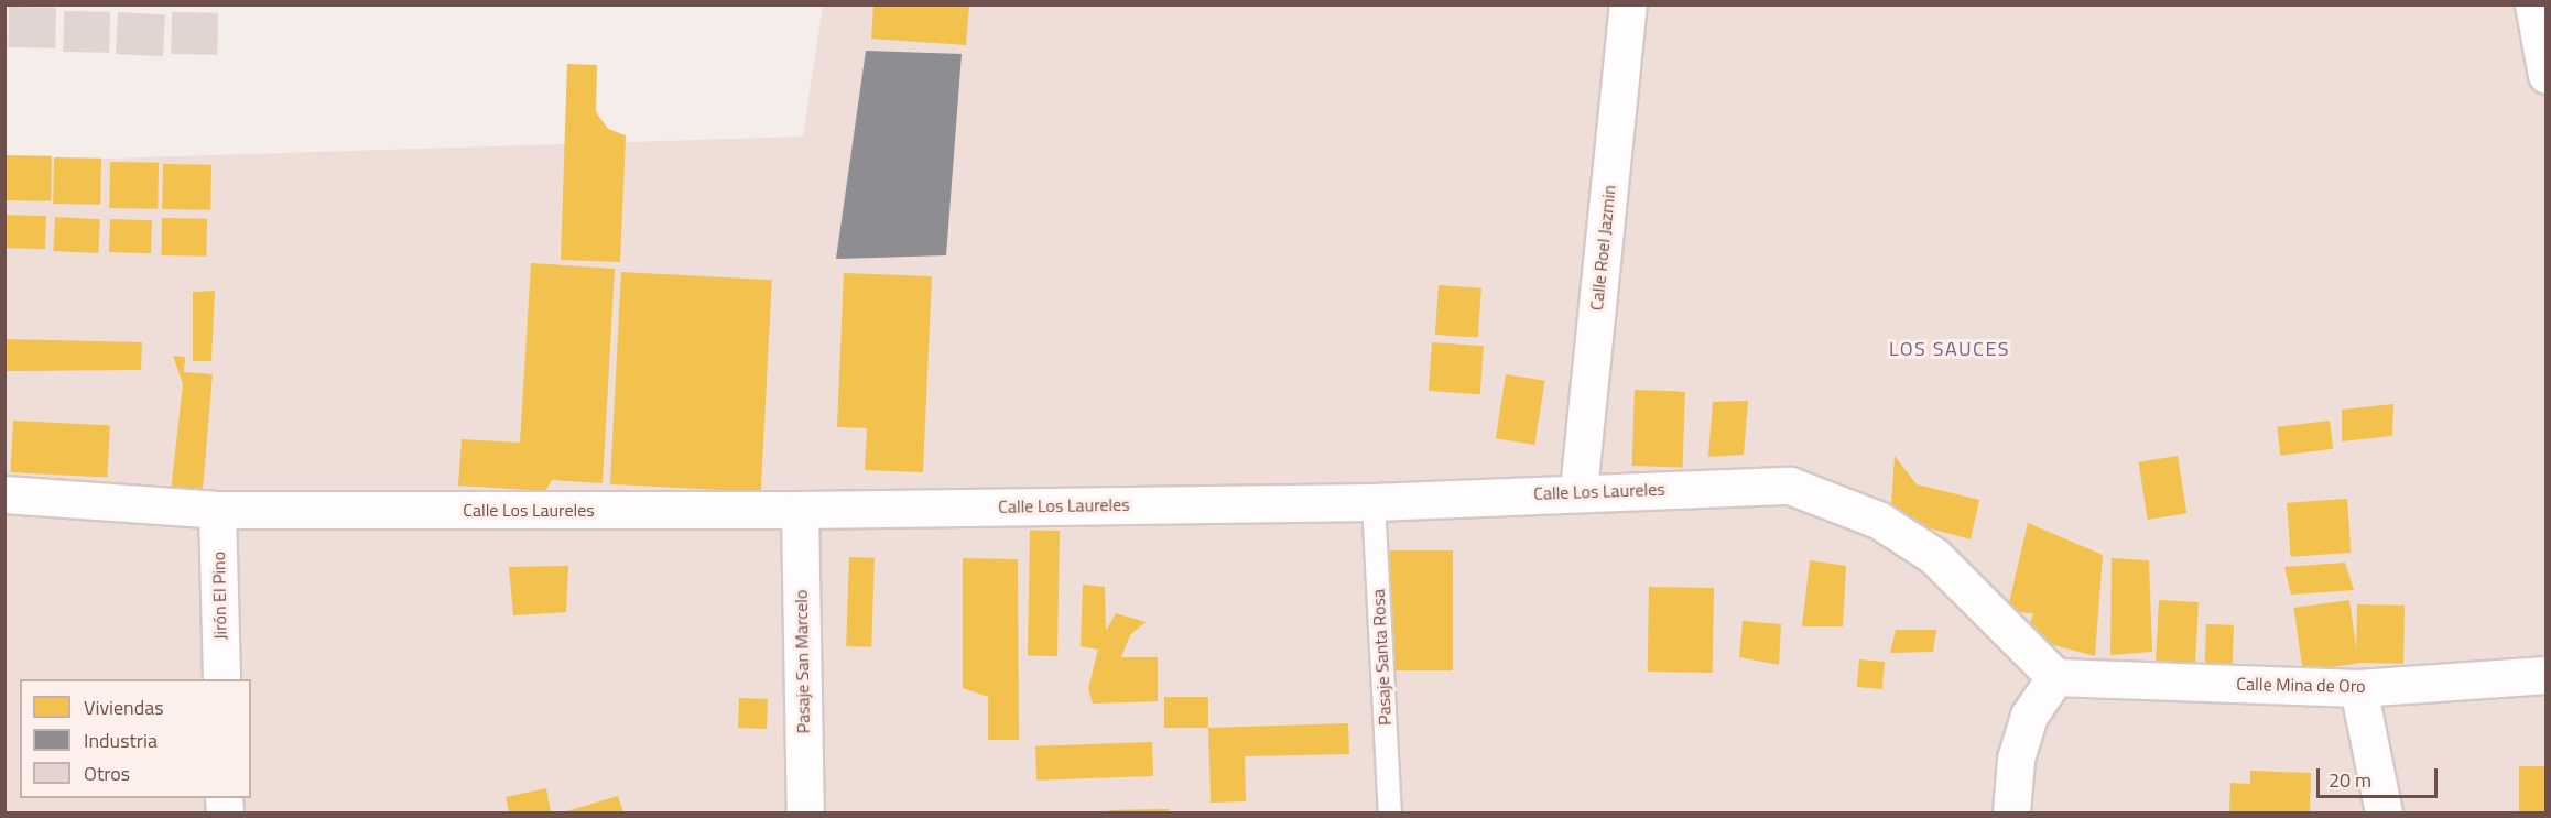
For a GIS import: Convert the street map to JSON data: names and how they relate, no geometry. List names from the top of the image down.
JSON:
{
  "streets": {
    "street": [
      "Calle Roel Jazmin",
      "Calle Los Laureles",
      "Jirón El Pino",
      "Pasaje San Marcelo",
      "Calle Mina de Oro"
    ],
    "lane": ["Pasaje Santa Rosa"]
  },
  "crossings": [
    ["Calle Roel Jazmin", "Calle Los Laureles"],
    ["Calle Los Laureles", "Jirón El Pino"],
    ["Calle Los Laureles", "Pasaje Santa Rosa"],
    ["Calle Los Laureles", "Pasaje San Marcelo"],
    ["Calle Los Laureles", "Calle Mina de Oro"]
  ],
  "districts": ["LOS SAUCES"],
  "legend": ["Viviendas", "Industria", "Otros"],
  "scale_bar": "20 m"
}
